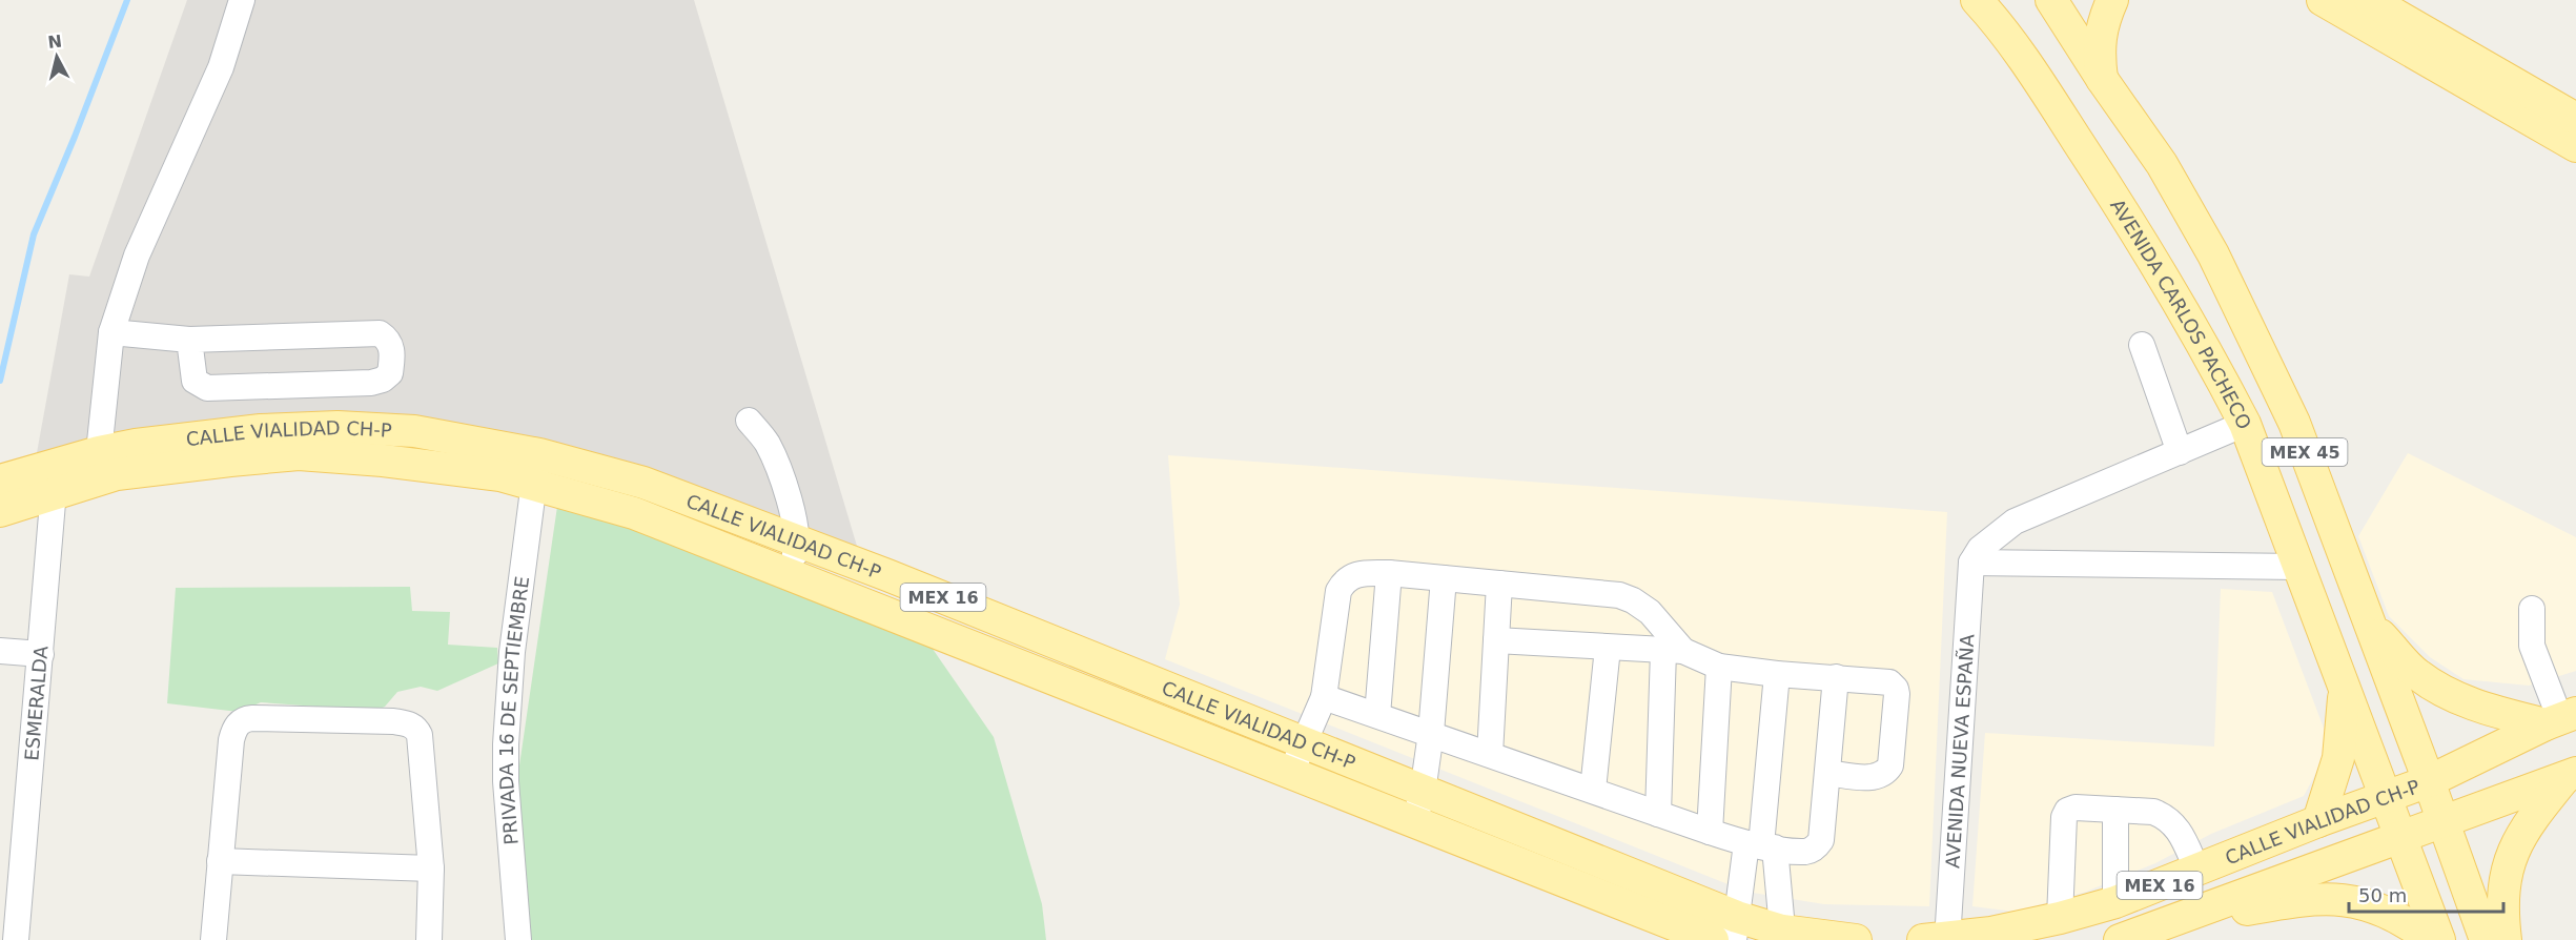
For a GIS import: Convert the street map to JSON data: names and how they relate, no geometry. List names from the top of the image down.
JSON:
{
  "streets": {
    "main road": [
      "AVENIDA CARLOS PACHECO",
      "CALLE VIALIDAD CH-P",
      "MEX 45",
      "MEX 16"
    ],
    "street": ["ESMERALDA", "PRIVADA 16 DE SEPTIEMBRE", "AVENIDA NUEVA ESPAÑA"]
  },
  "crossings": [
    ["AVENIDA CARLOS PACHECO", "CALLE VIALIDAD CH-P"],
    ["AVENIDA CARLOS PACHECO", "MEX 16"],
    ["CALLE VIALIDAD CH-P", "MEX 45"],
    ["CALLE VIALIDAD CH-P", "ESMERALDA"],
    ["CALLE VIALIDAD CH-P", "PRIVADA 16 DE SEPTIEMBRE"],
    ["CALLE VIALIDAD CH-P", "AVENIDA NUEVA ESPAÑA"],
    ["MEX 45", "MEX 16"]
  ],
  "scale_bar": "50 m",
  "north": "top"
}
